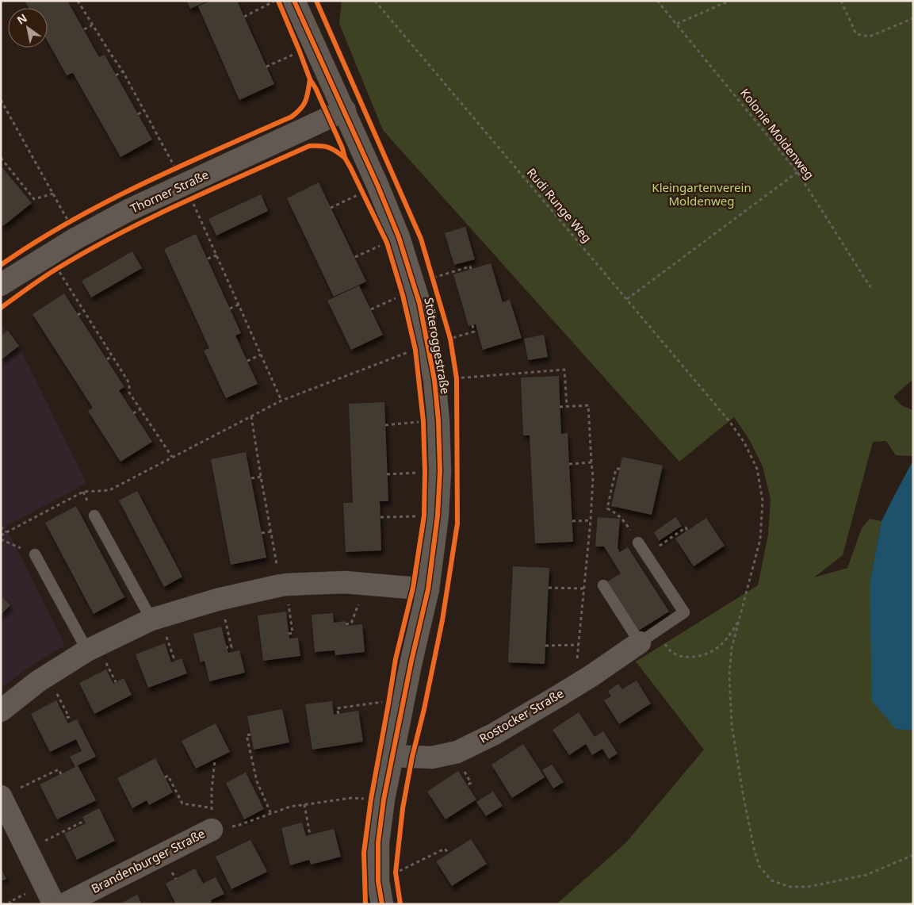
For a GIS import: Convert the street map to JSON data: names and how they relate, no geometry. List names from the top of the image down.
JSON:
{
  "streets": {
    "street": [
      "Thorner Straße",
      "Stöteroggestraße",
      "Rostocker Straße",
      "Brandenburger Straße"
    ],
    "path": ["Kolonie Moldenweg", "Rudi Runge Weg"]
  },
  "crossings": [
    ["Thorner Straße", "Stöteroggestraße"],
    ["Stöteroggestraße", "Rostocker Straße"]
  ],
  "parks": ["Kleingartenverein Moldenweg"],
  "north": "top left"
}
